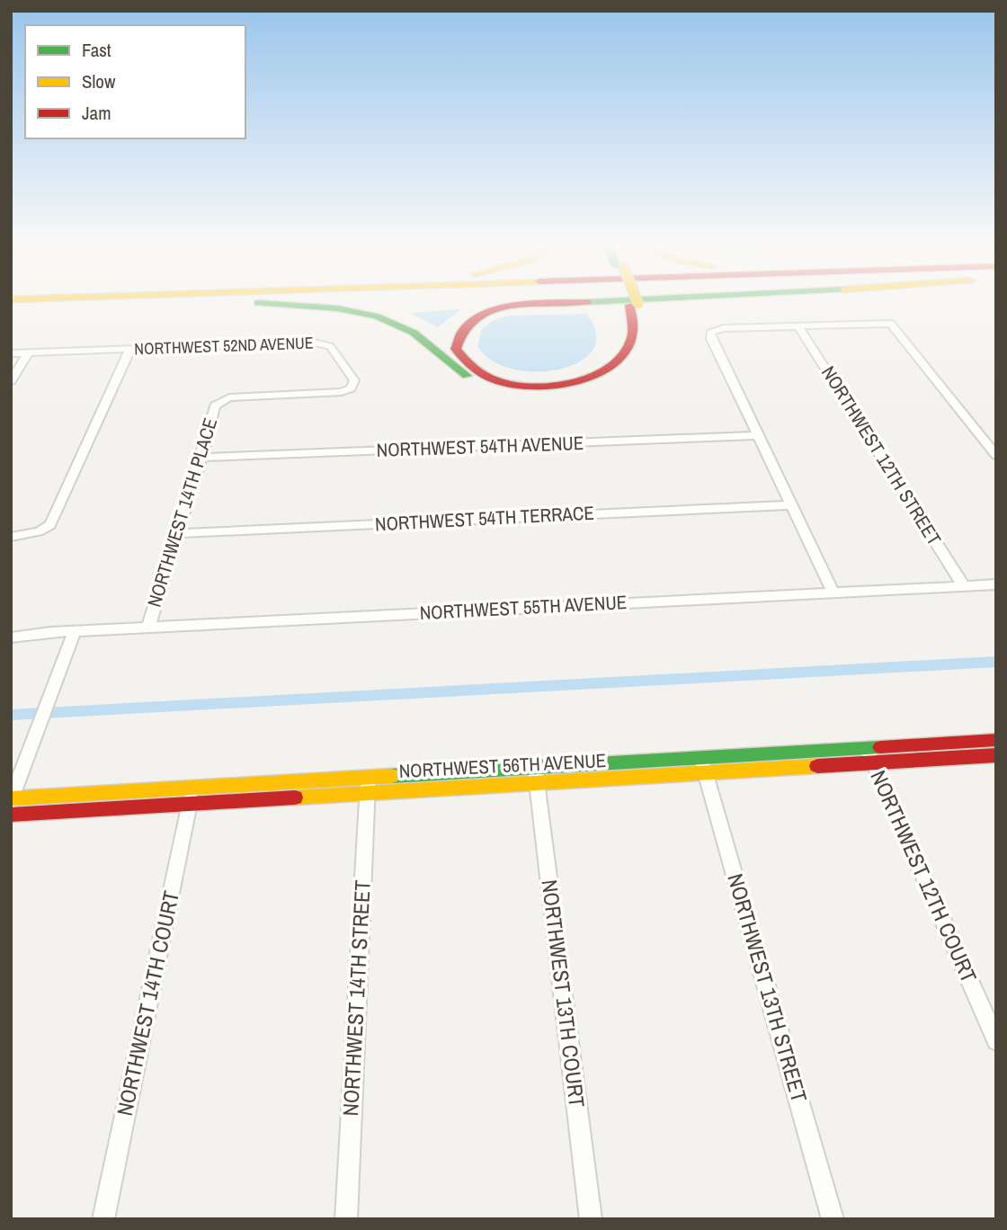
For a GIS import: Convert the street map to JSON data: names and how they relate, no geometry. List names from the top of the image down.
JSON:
{
  "streets": {
    "main road": ["NORTHWEST 56TH AVENUE"],
    "street": [
      "NORTHWEST 52ND AVENUE",
      "NORTHWEST 54TH AVENUE",
      "NORTHWEST 12TH STREET",
      "NORTHWEST 14TH PLACE",
      "NORTHWEST 54TH TERRACE",
      "NORTHWEST 55TH AVENUE",
      "NORTHWEST 12TH COURT",
      "NORTHWEST 13TH STREET",
      "NORTHWEST 13TH COURT",
      "NORTHWEST 14TH STREET",
      "NORTHWEST 14TH COURT"
    ]
  },
  "crossings": [
    ["NORTHWEST 52ND AVENUE", "NORTHWEST 14TH PLACE"],
    ["NORTHWEST 54TH AVENUE", "NORTHWEST 14TH PLACE"],
    ["NORTHWEST 12TH STREET", "NORTHWEST 55TH AVENUE"],
    ["NORTHWEST 14TH PLACE", "NORTHWEST 54TH TERRACE"],
    ["NORTHWEST 14TH PLACE", "NORTHWEST 55TH AVENUE"],
    ["NORTHWEST 56TH AVENUE", "NORTHWEST 12TH COURT"],
    ["NORTHWEST 56TH AVENUE", "NORTHWEST 13TH STREET"],
    ["NORTHWEST 56TH AVENUE", "NORTHWEST 13TH COURT"],
    ["NORTHWEST 56TH AVENUE", "NORTHWEST 14TH STREET"],
    ["NORTHWEST 56TH AVENUE", "NORTHWEST 14TH COURT"]
  ],
  "legend": ["Fast", "Slow", "Jam"]
}
